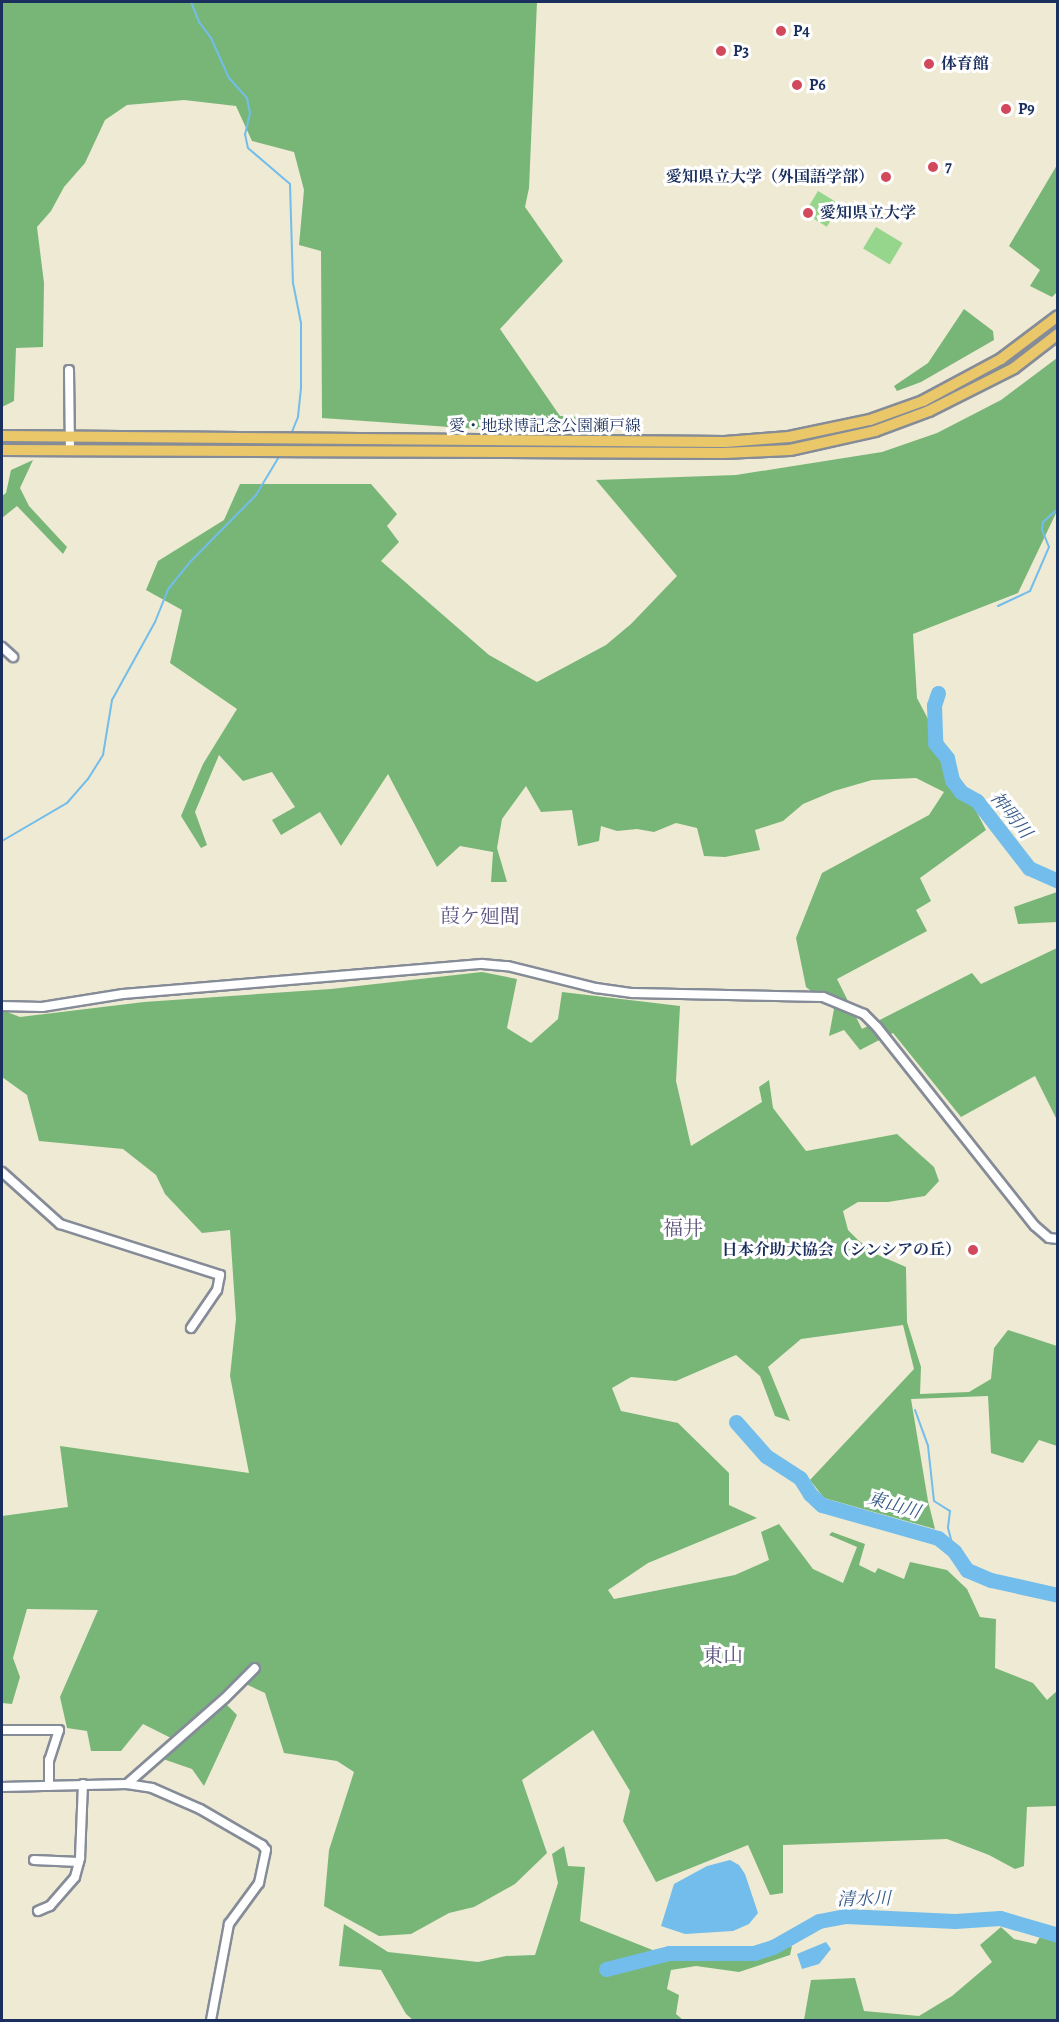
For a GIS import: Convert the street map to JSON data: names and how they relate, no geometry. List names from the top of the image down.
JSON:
{
  "streets": {
    "main road": ["愛・地球博記念公園瀬戸線"]
  },
  "districts": ["葭ケ廻間", "福井", "東山"],
  "water": ["神明川", "東山川", "清水川"],
  "places": [
    "P4",
    "P3",
    "体育館",
    "P6",
    "P9",
    "7",
    "愛知県立大学（外国語学部）",
    "愛知県立大学",
    "日本介助犬協会（シンシアの丘）"
  ]
}
